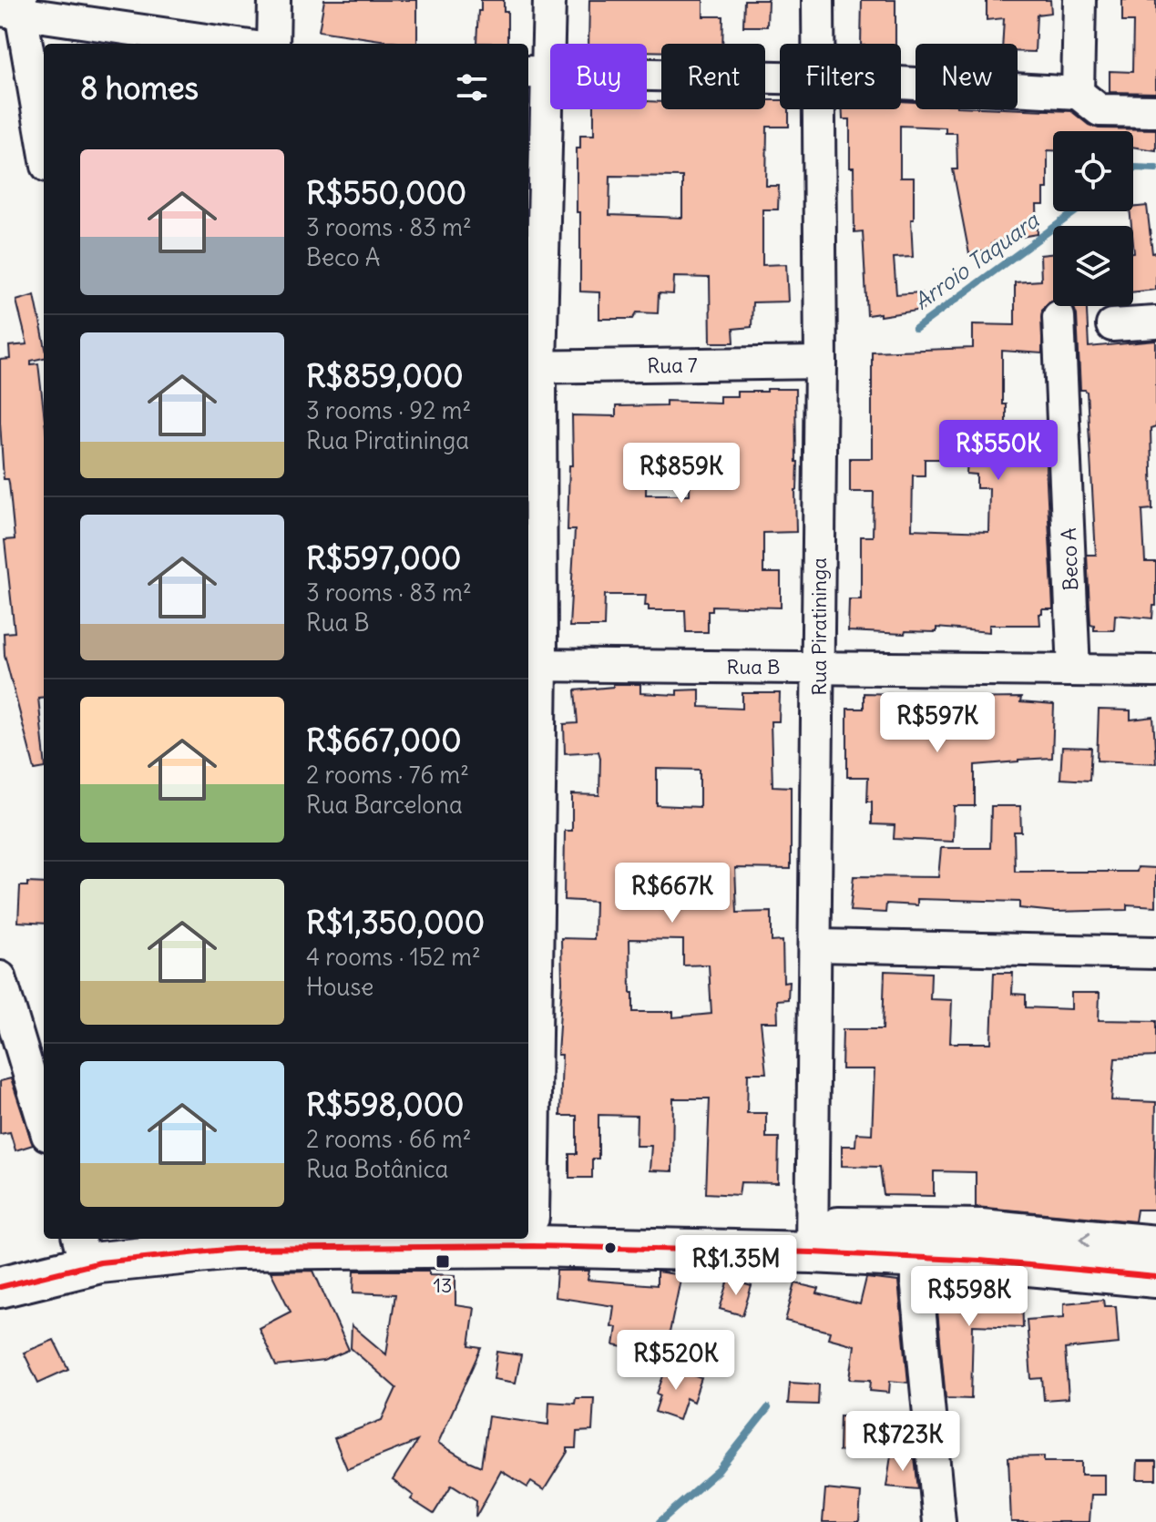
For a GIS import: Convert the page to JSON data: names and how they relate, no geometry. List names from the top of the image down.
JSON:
{
  "streets": {
    "street": [
      "Rua 7",
      "Beco A",
      "Rua Piratininga",
      "Rua B"
    ]
  },
  "crossings": [
    ["Rua 7", "Rua Piratininga"],
    ["Beco A", "Rua B"],
    ["Rua Piratininga", "Rua B"]
  ],
  "water": ["Arroio Taquara"],
  "places": {
    "transit": ["13"]
  },
  "page": {
    "chip": [
      "Buy",
      "Rent",
      "Filters",
      "New"
    ],
    "heading": "8 homes",
    "list": [
      {
        "name": "R$550,000",
        "note": "3 rooms · 83 m² · Beco A"
      },
      {
        "name": "R$859,000",
        "note": "3 rooms · 92 m² · Rua Piratininga"
      },
      {
        "name": "R$597,000",
        "note": "3 rooms · 83 m² · Rua B"
      },
      {
        "name": "R$667,000",
        "note": "2 rooms · 76 m² · Rua Barcelona"
      },
      {
        "name": "R$1,350,000",
        "note": "4 rooms · 152 m² · House"
      },
      {
        "name": "R$598,000",
        "note": "2 rooms · 66 m² · Rua Botânica"
      }
    ],
    "price": [
      "R$550K",
      "R$859K",
      "R$597K",
      "R$667K",
      "R$1.35M",
      "R$598K",
      "R$520K",
      "R$723K"
    ]
  }
}
